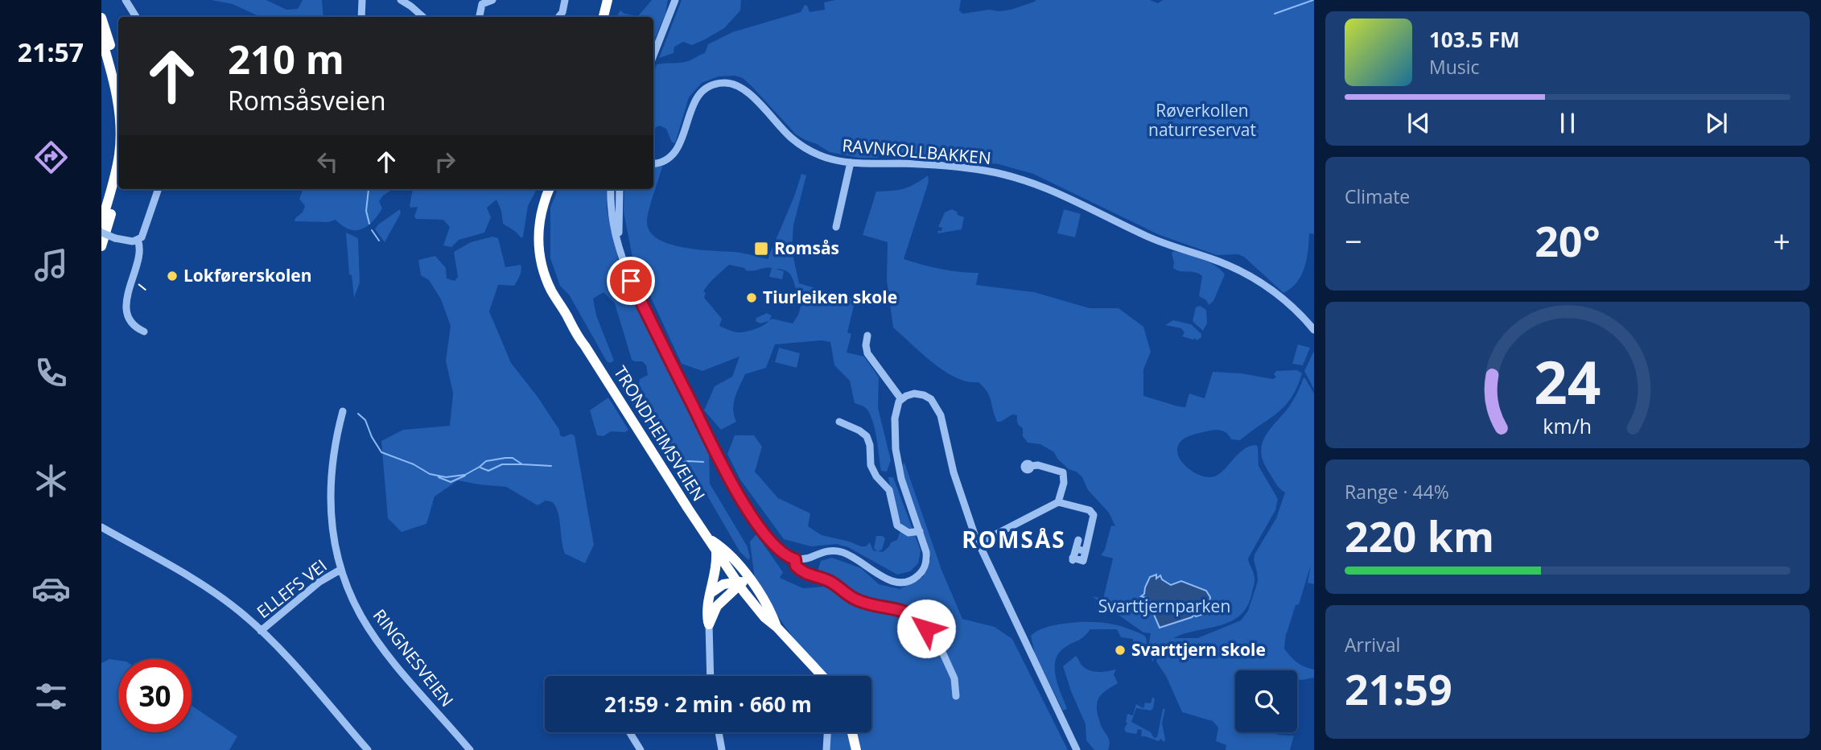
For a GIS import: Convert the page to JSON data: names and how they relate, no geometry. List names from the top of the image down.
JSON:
{
  "streets": {
    "highway": ["TRONDHEIMSVEIEN"],
    "street": ["RAVNKOLLBAKKEN", "ELLEFS VEI", "RINGNESVEIEN"]
  },
  "crossings": [
    ["ELLEFS VEI", "RINGNESVEIEN"]
  ],
  "districts": ["ROMSÅS"],
  "parks": ["Røverkollen naturreservat", "Svarttjernparken"],
  "places": {
    "transit": ["Romsås"],
    "other": ["Lokførerskolen", "Tiurleiken skole", "Svarttjern skole"]
  },
  "page": {
    "tabs": "21:57",
    "turn": ["210 m", "Romsåsveien"],
    "song": ["103.5 FM", "Music"],
    "tile": [
      "Climate",
      ["Range · 44%", "220 km"],
      ["Arrival", "21:59"]
    ],
    "heat": ["−", "20°", "+"],
    "limit": "30",
    "trip": "21:59 · 2 min · 660 m",
    "gauge": ["24", "km/h"]
  }
}
